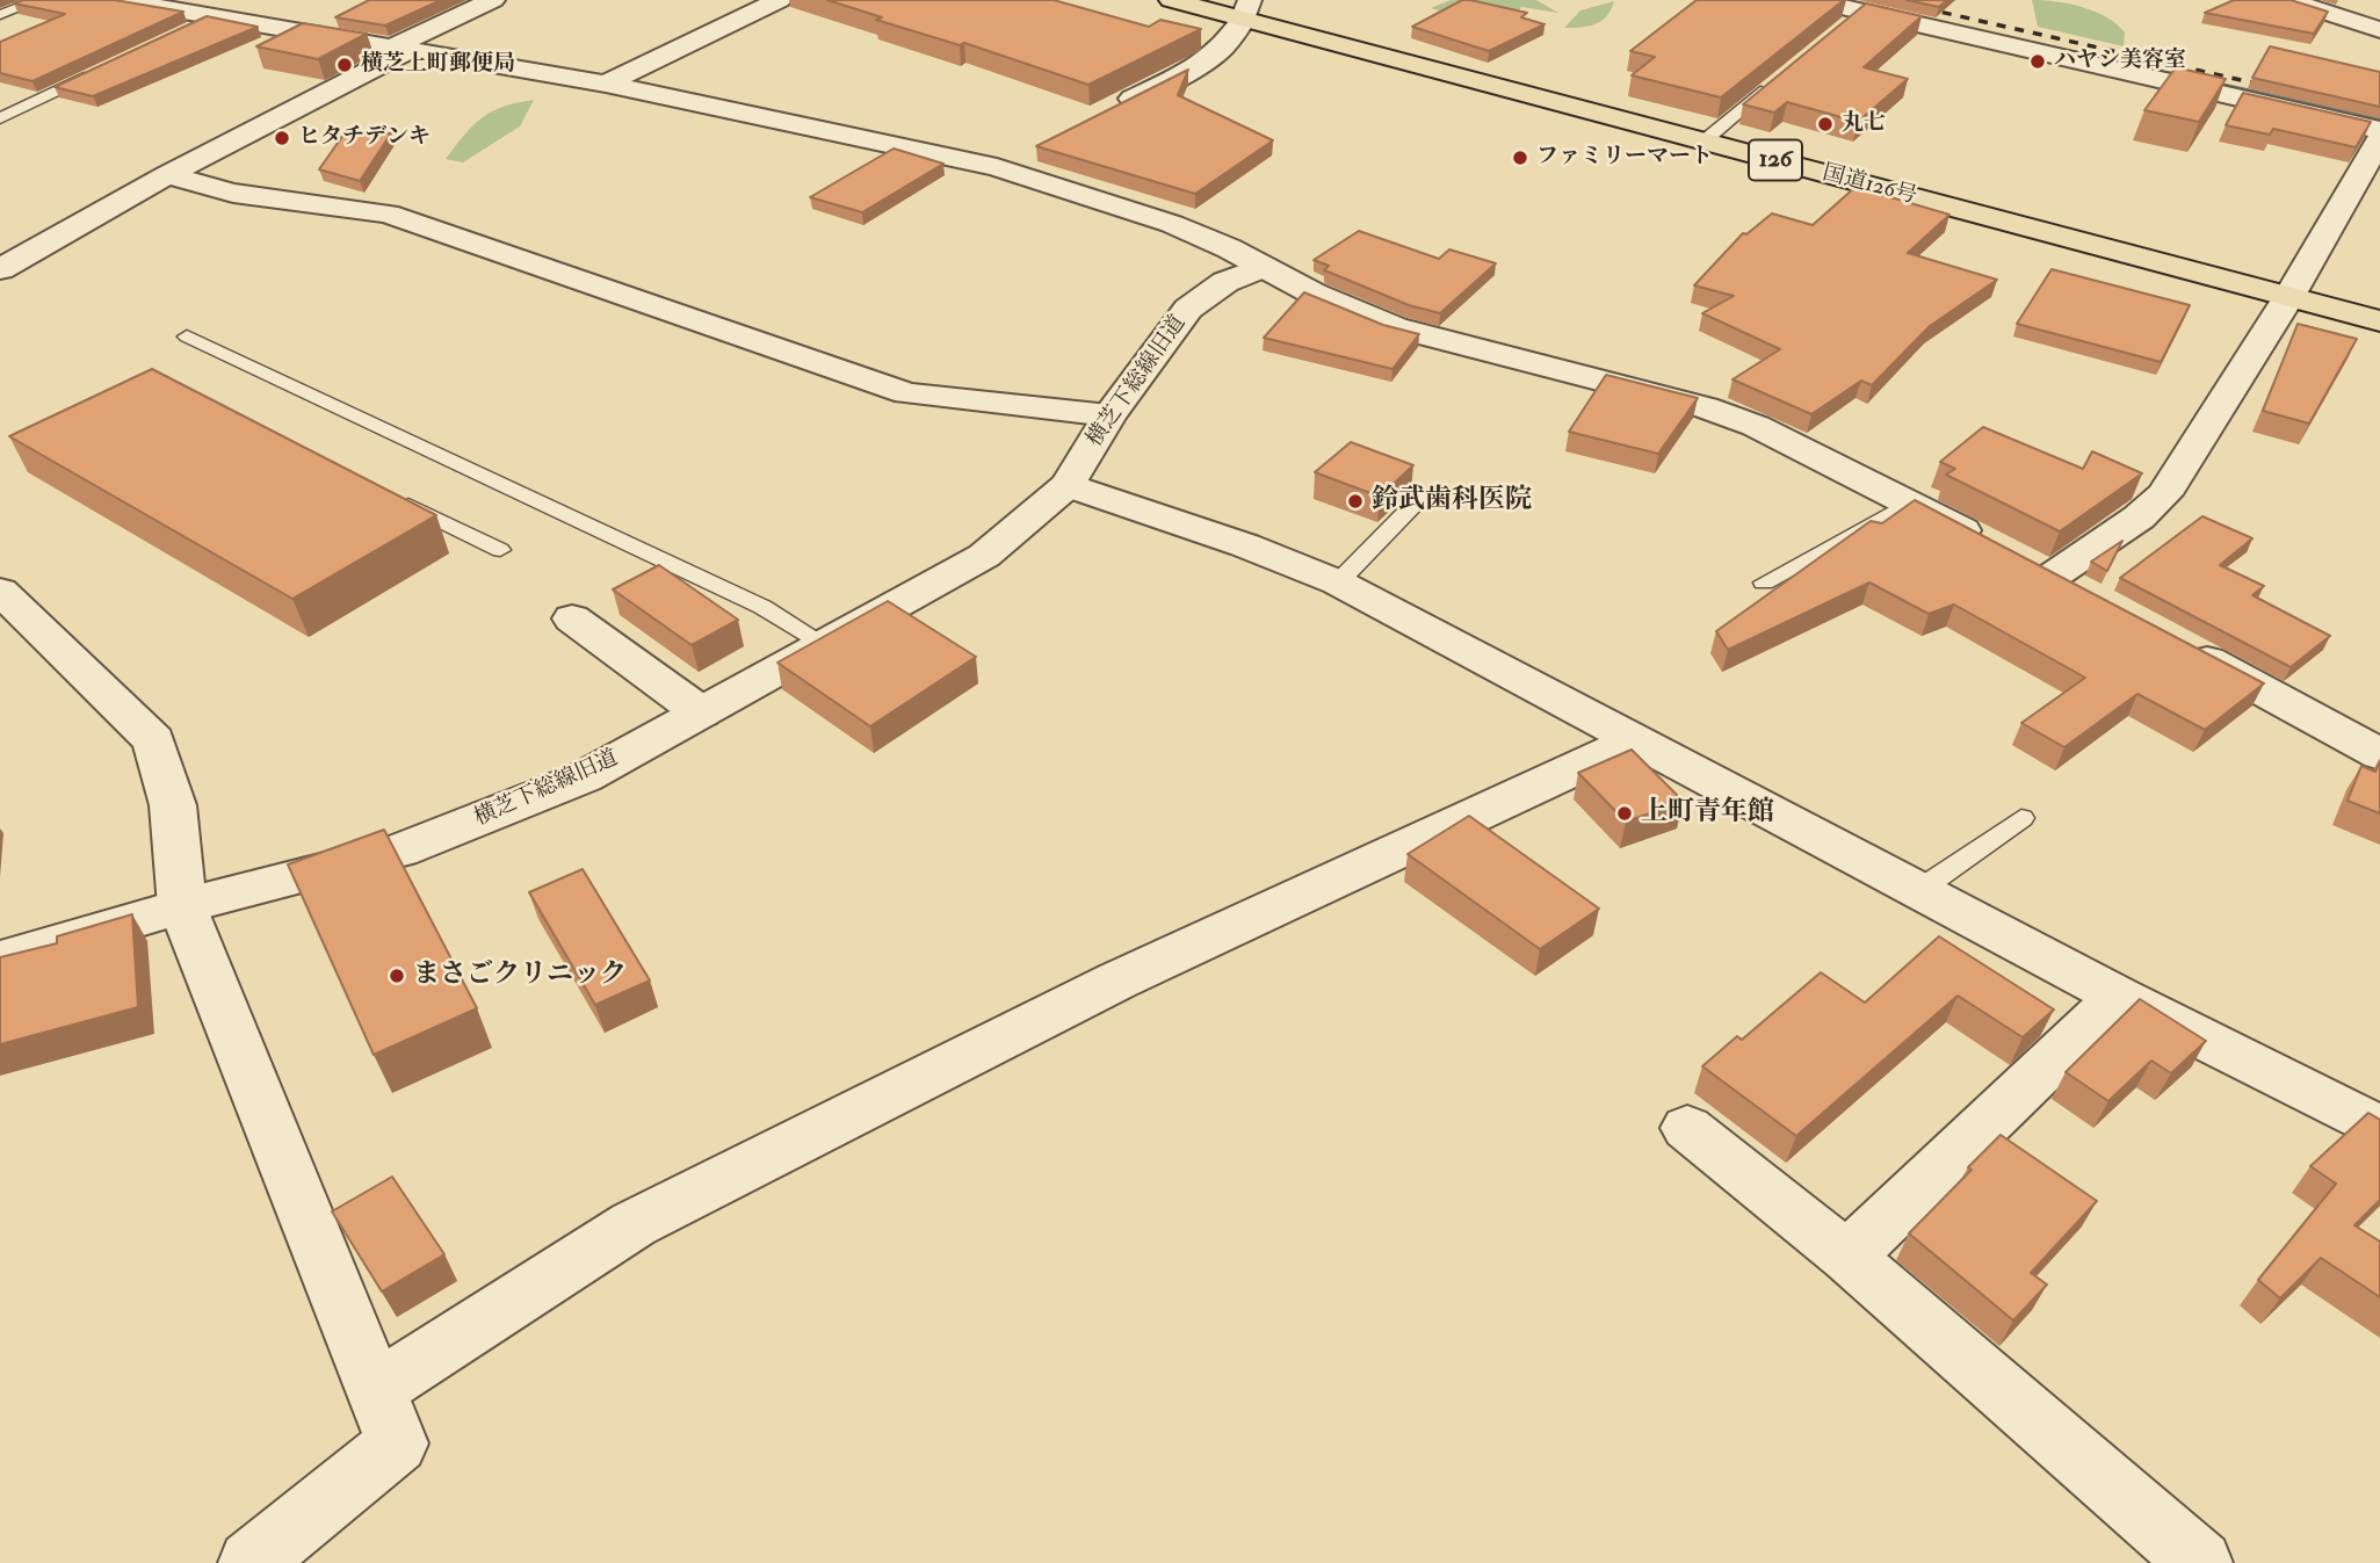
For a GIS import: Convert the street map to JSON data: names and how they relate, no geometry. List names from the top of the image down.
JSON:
{
  "streets": {
    "highway": ["126", "国道126号"],
    "street": ["横芝下総線旧道"]
  },
  "places": [
    "ハヤシ美容室",
    "横芝上町郵便局",
    "丸七",
    "ヒタチデンキ",
    "ファミリーマート",
    "鈴武歯科医院",
    "上町青年館",
    "まさごクリニック"
  ]
}
